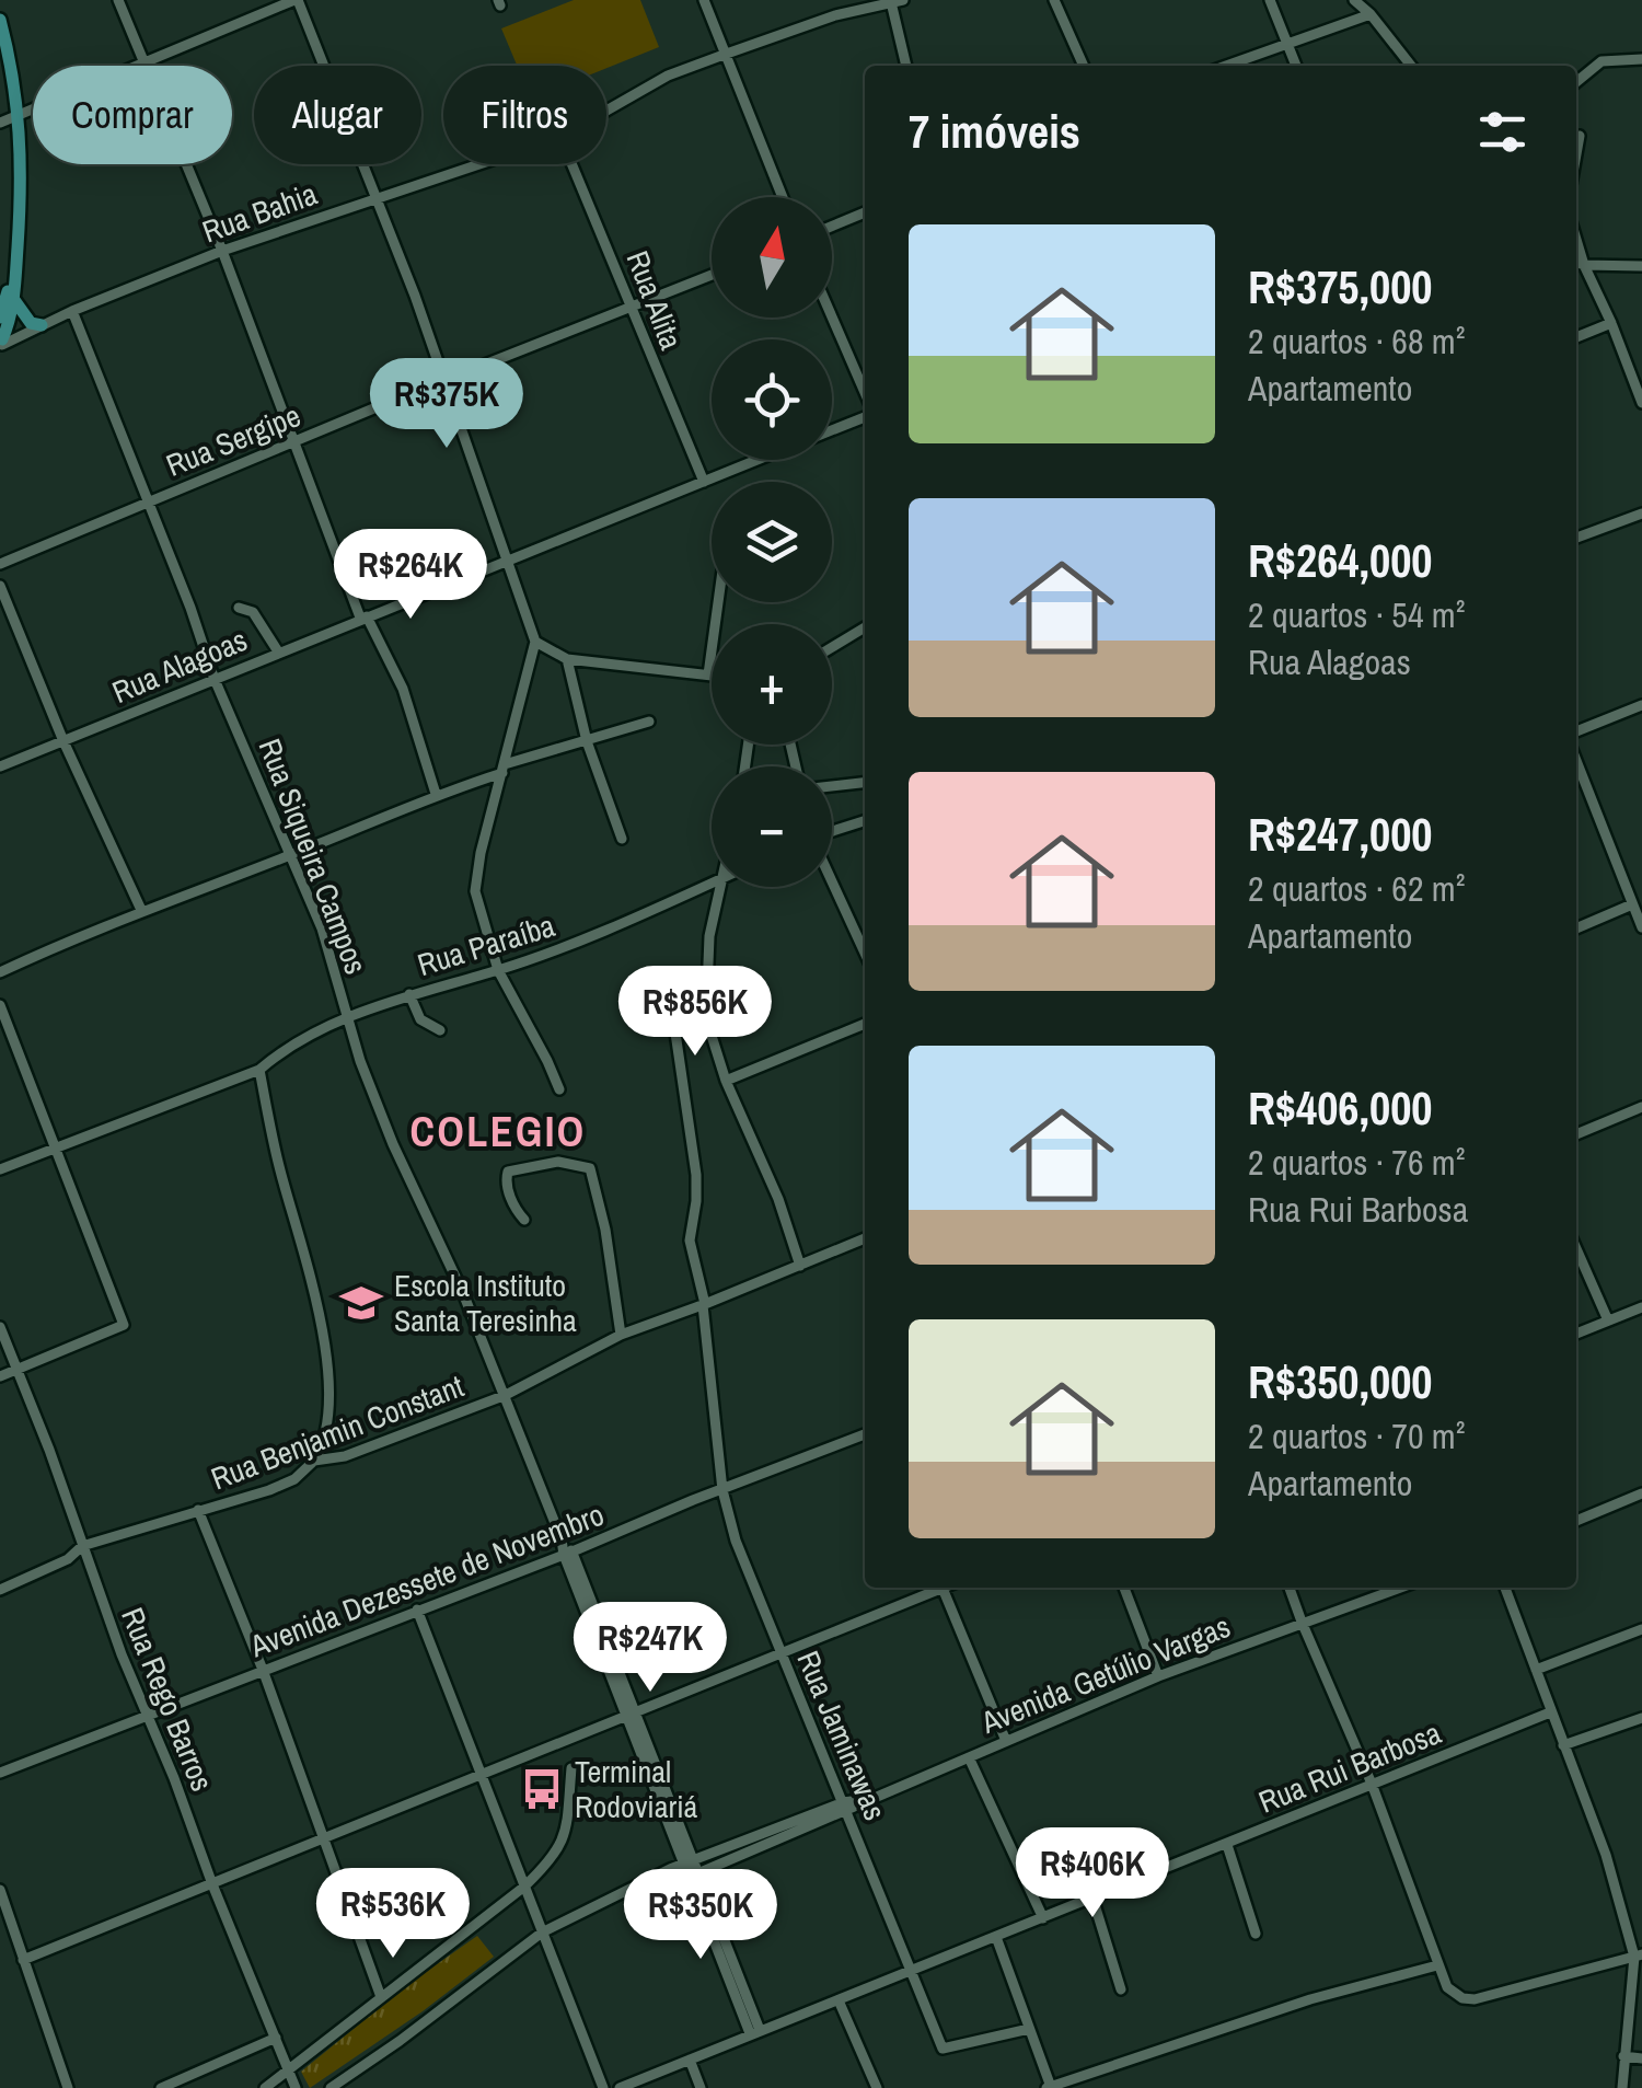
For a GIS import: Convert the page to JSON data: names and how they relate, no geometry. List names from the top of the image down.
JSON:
{
  "streets": {
    "street": [
      "Rua Bahia",
      "Rua Alita",
      "Rua Sergipe",
      "Rua Alagoas",
      "Rua Siqueira Campos",
      "Rua Paraíba",
      "Rua Benjamin Constant",
      "Avenida Dezessete de Novembro",
      "Avenida Getúlio Vargas",
      "Rua Rego Barros",
      "Rua Jaminawas",
      "Rua Rui Barbosa"
    ]
  },
  "crossings": [
    ["Rua Bahia", "Rua Siqueira Campos"],
    ["Rua Alita", "Rua Sergipe"],
    ["Rua Alita", "Rua Alagoas"],
    ["Rua Sergipe", "Rua Siqueira Campos"],
    ["Rua Alagoas", "Rua Siqueira Campos"],
    ["Rua Siqueira Campos", "Rua Paraíba"],
    ["Rua Siqueira Campos", "Rua Benjamin Constant"],
    ["Rua Siqueira Campos", "Avenida Dezessete de Novembro"],
    ["Rua Siqueira Campos", "Avenida Getúlio Vargas"],
    ["Rua Siqueira Campos", "Rua Rui Barbosa"],
    ["Rua Benjamin Constant", "Rua Rego Barros"],
    ["Rua Benjamin Constant", "Rua Jaminawas"],
    ["Avenida Dezessete de Novembro", "Rua Rego Barros"],
    ["Avenida Dezessete de Novembro", "Rua Jaminawas"],
    ["Avenida Getúlio Vargas", "Rua Jaminawas"],
    ["Rua Jaminawas", "Rua Rui Barbosa"]
  ],
  "districts": ["COLEGIO"],
  "places": {
    "school or university": ["Escola Instituto Santa Teresinha"],
    "bus stop": ["Terminal Rodoviariá"]
  },
  "north": "top",
  "page": {
    "chip": ["Comprar", "Alugar", "Filtros"],
    "heading": "7 imóveis",
    "map_buttons": ["+", "−"],
    "list": [
      {
        "name": "R$375,000",
        "note": "2 quartos · 68 m² · Apartamento"
      },
      {
        "name": "R$264,000",
        "note": "2 quartos · 54 m² · Rua Alagoas"
      },
      {
        "name": "R$247,000",
        "note": "2 quartos · 62 m² · Apartamento"
      },
      {
        "name": "R$406,000",
        "note": "2 quartos · 76 m² · Rua Rui Barbosa"
      },
      {
        "name": "R$350,000",
        "note": "2 quartos · 70 m² · Apartamento"
      }
    ],
    "price": [
      "R$375K",
      "R$264K",
      "R$856K",
      "R$247K",
      "R$406K",
      "R$536K",
      "R$350K"
    ]
  }
}
